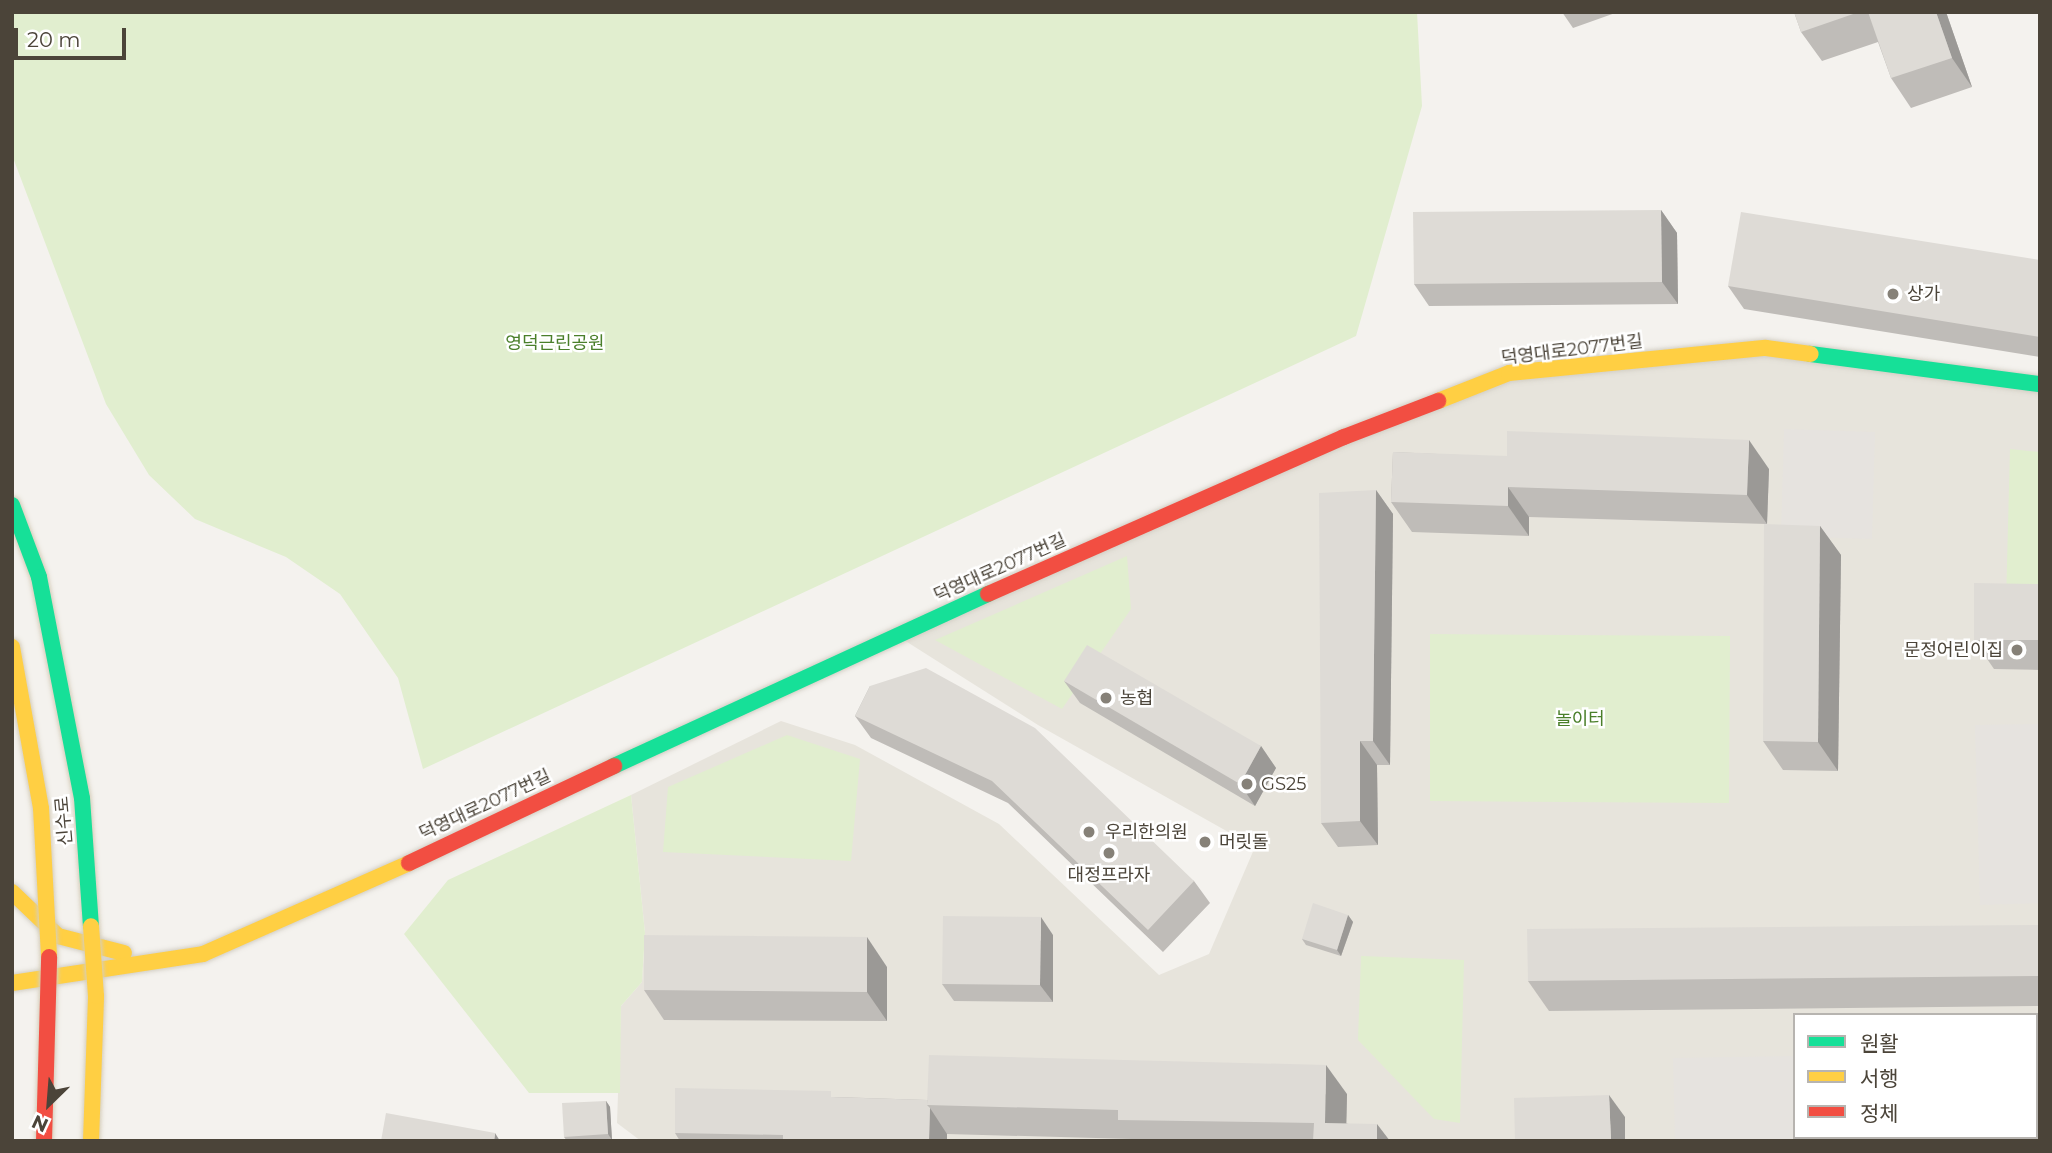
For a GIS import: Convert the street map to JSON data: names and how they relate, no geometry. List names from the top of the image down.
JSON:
{
  "streets": {
    "street": ["덕영대로2077번길", "신수로"]
  },
  "parks": ["영덕근린공원", "놀이터"],
  "places": [
    "상가",
    "문정어린이집",
    "농협",
    "GS25",
    "우리한의원",
    "머릿돌",
    "대정프라자"
  ],
  "legend": ["원활", "서행", "정체"],
  "scale_bar": "20 m",
  "north": "bottom left"
}
